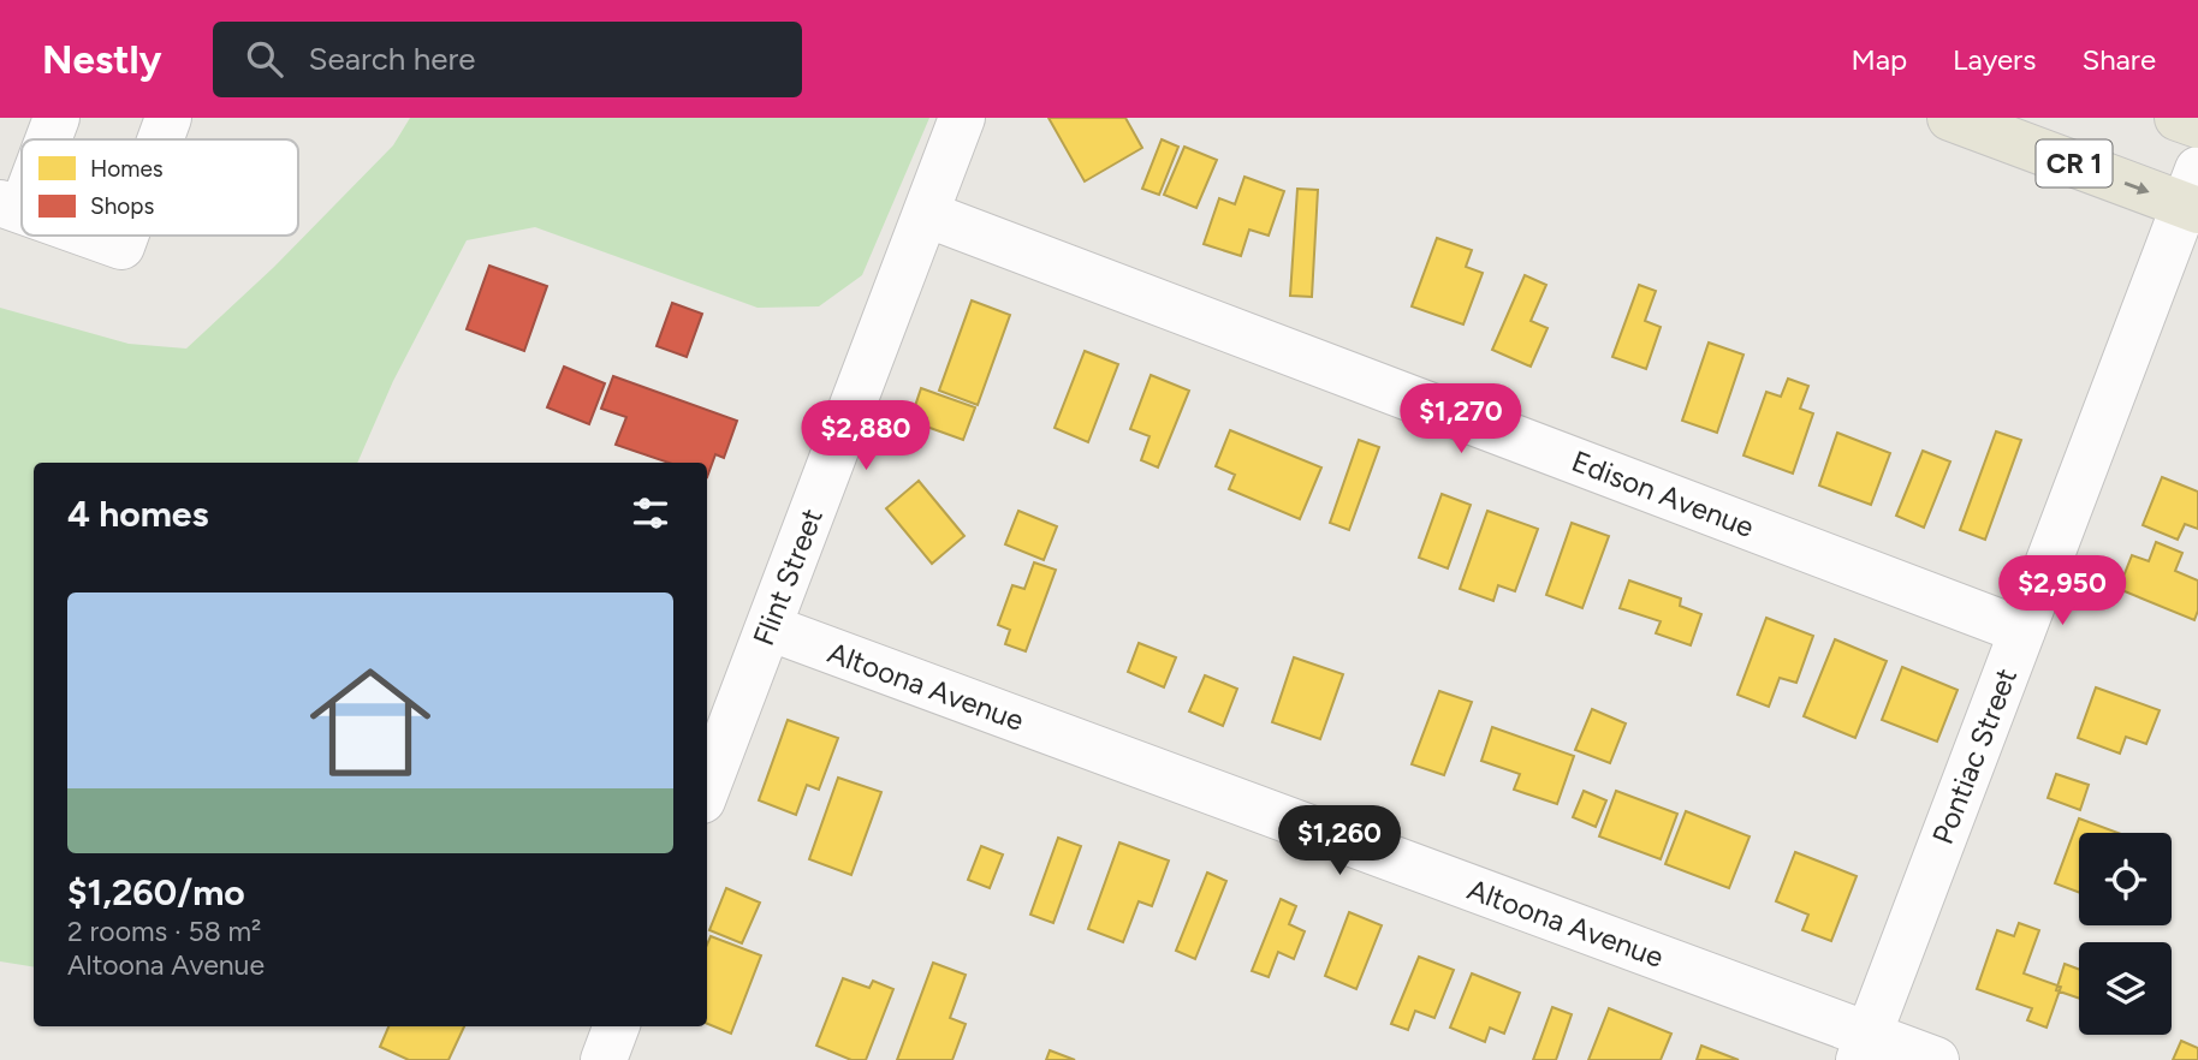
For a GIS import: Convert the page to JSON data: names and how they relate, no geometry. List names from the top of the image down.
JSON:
{
  "streets": {
    "main road": ["CR 1"],
    "street": [
      "Edison Avenue",
      "Flint Street",
      "Altoona Avenue",
      "Pontiac Street"
    ]
  },
  "crossings": [
    ["CR 1", "Pontiac Street"],
    ["Edison Avenue", "Flint Street"],
    ["Edison Avenue", "Pontiac Street"],
    ["Flint Street", "Altoona Avenue"],
    ["Altoona Avenue", "Pontiac Street"]
  ],
  "legend": ["Homes", "Shops"],
  "page": {
    "header": "Nestly",
    "search": "Search here",
    "nav": ["Map", "Layers", "Share"],
    "price": [
      "$1,270",
      "$2,880",
      "$2,950",
      "$1,260"
    ],
    "heading": "4 homes",
    "list": [
      {
        "name": "$1,260/mo",
        "note": "2 rooms · 58 m² · Altoona Avenue"
      }
    ]
  }
}
